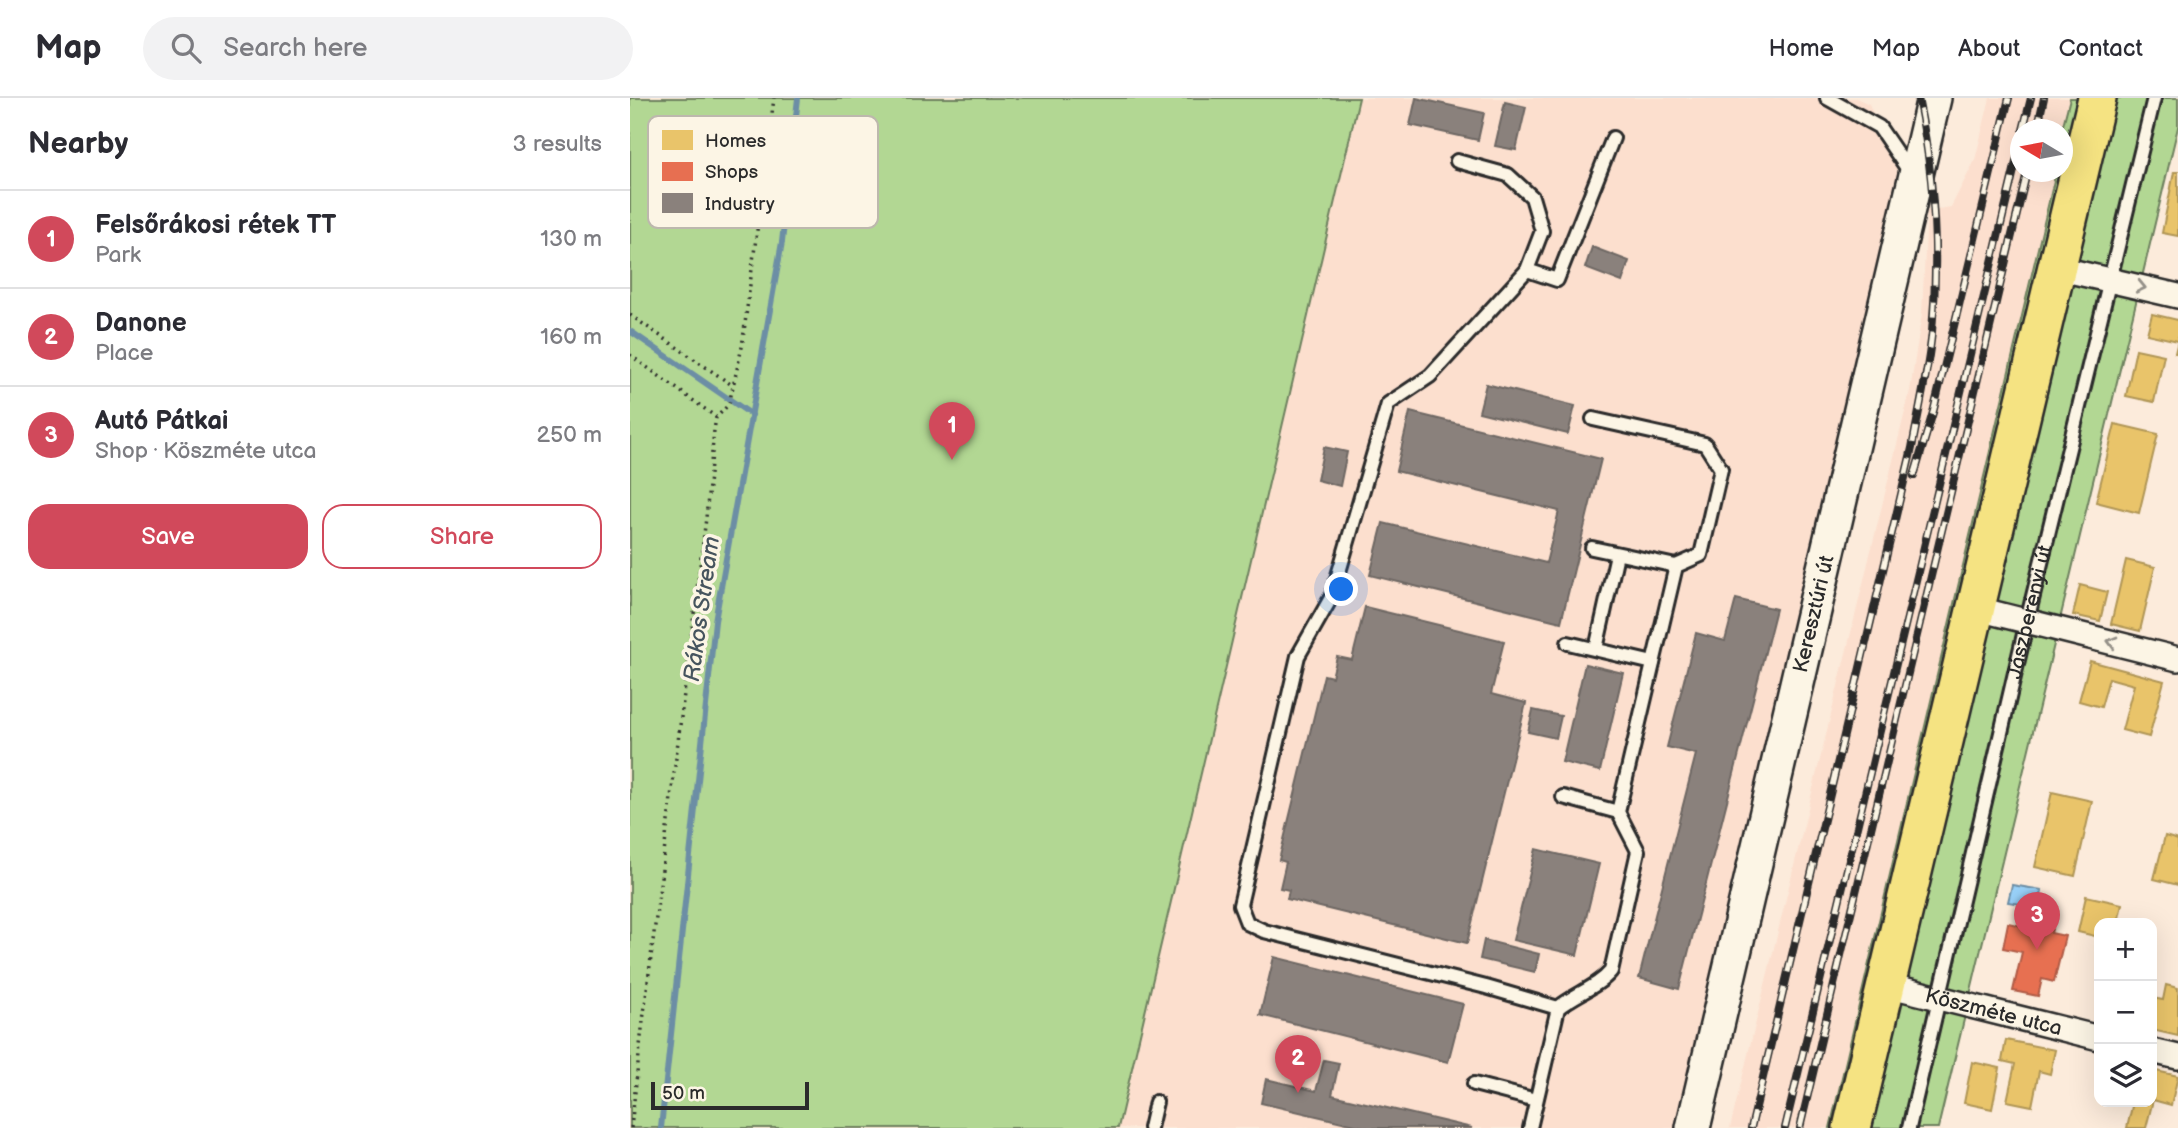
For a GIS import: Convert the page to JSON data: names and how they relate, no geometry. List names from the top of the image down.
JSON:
{
  "streets": {
    "main road": ["Keresztúri út"],
    "street": ["Köszméte utca"],
    "lane": ["Jászberényi út"]
  },
  "crossings": [
    ["Jászberényi út", "Köszméte utca"]
  ],
  "water": ["Rákos Stream"],
  "legend": ["Homes", "Shops", "Industry"],
  "scale_bar": "50 m",
  "north": "left",
  "page": {
    "header": "Map",
    "search": "Search here",
    "nav": [
      "Home",
      "Map",
      "About",
      "Contact"
    ],
    "heading": ["Nearby", "3 results"],
    "list": [
      {
        "mark": "1",
        "name": "Felsőrákosi rétek TT",
        "note": "Park",
        "value": "130 m"
      },
      {
        "mark": "2",
        "name": "Danone",
        "note": "Place",
        "value": "160 m"
      },
      {
        "mark": "3",
        "name": "Autó Pátkai",
        "note": "Shop · Köszméte utca",
        "value": "250 m"
      }
    ],
    "pins": ["1", "3", "2"],
    "buttons": ["Save", "Share"],
    "map_buttons": ["+", "−"],
    "scale": "50 m"
  }
}
